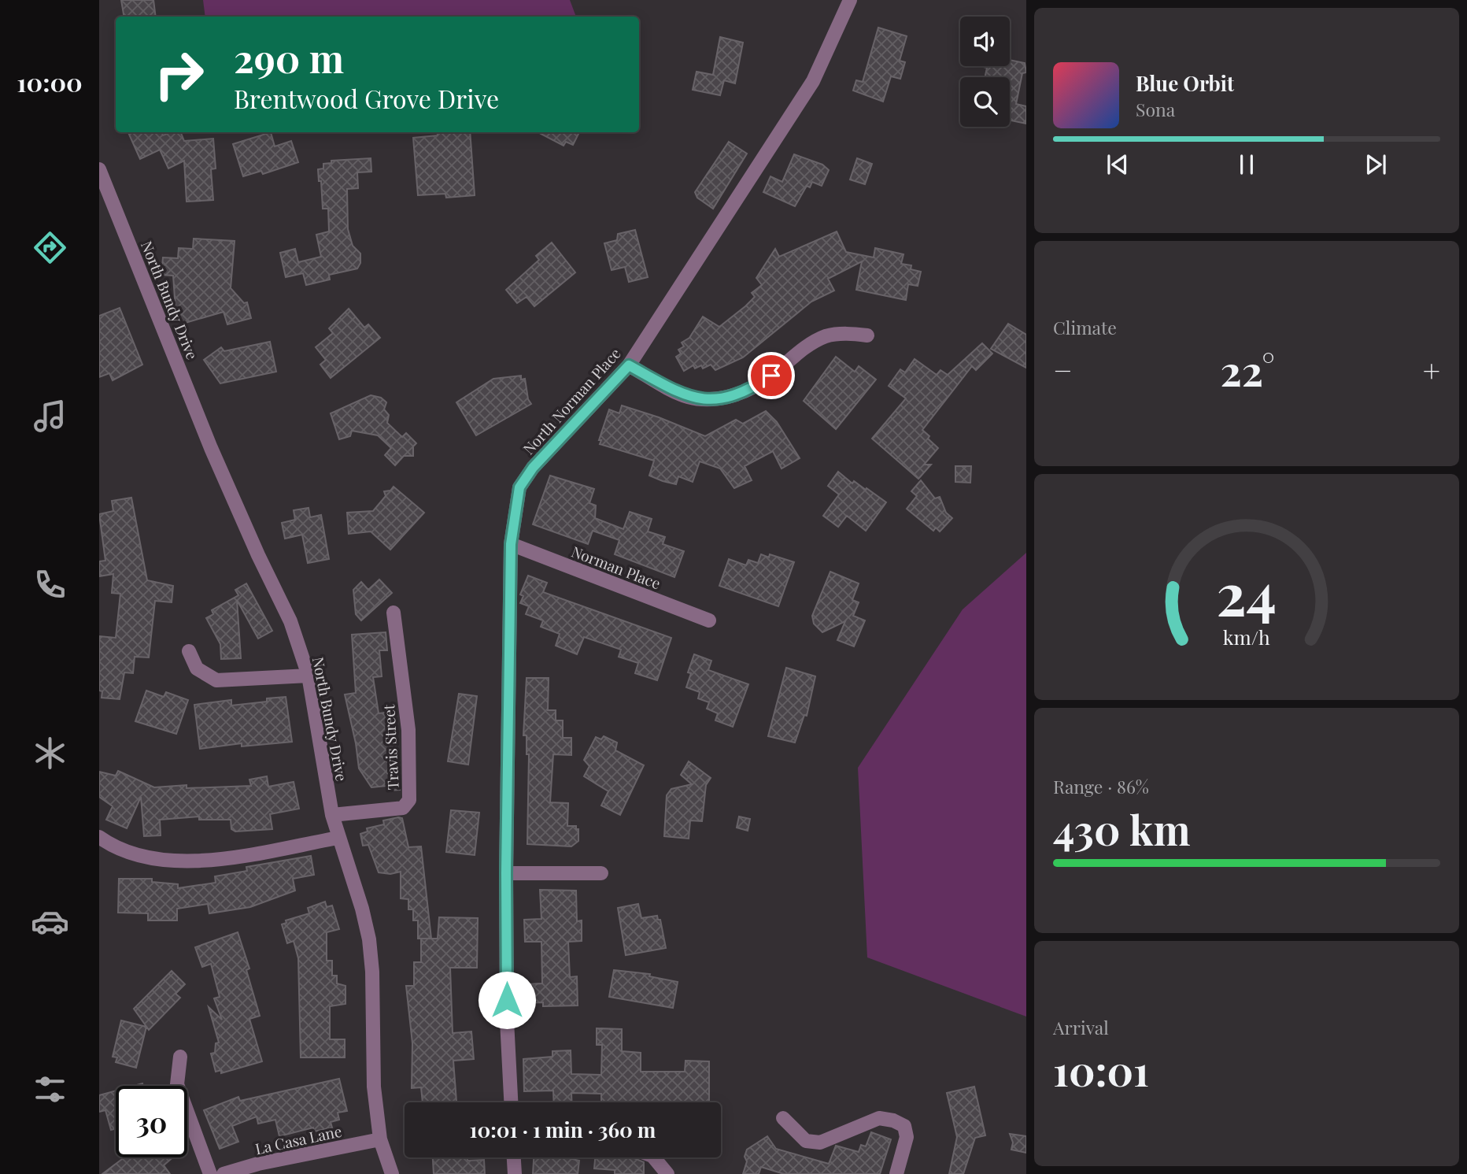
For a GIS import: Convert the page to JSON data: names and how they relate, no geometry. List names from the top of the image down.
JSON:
{
  "streets": {
    "street": [
      "North Bundy Drive",
      "North Norman Place",
      "Norman Place",
      "Travis Street",
      "La Casa Lane"
    ]
  },
  "crossings": [
    ["North Bundy Drive", "Travis Street"],
    ["North Bundy Drive", "La Casa Lane"],
    ["North Norman Place", "Norman Place"]
  ],
  "page": {
    "tabs": "10:00",
    "turn": ["290 m", "Brentwood Grove Drive"],
    "song": ["Blue Orbit", "Sona"],
    "tile": [
      "Climate",
      ["Range · 86%", "430 km"],
      ["Arrival", "10:01"]
    ],
    "heat": ["−", "22°", "+"],
    "limit": "30",
    "trip": "10:01 · 1 min · 360 m",
    "gauge": ["24", "km/h"]
  }
}
